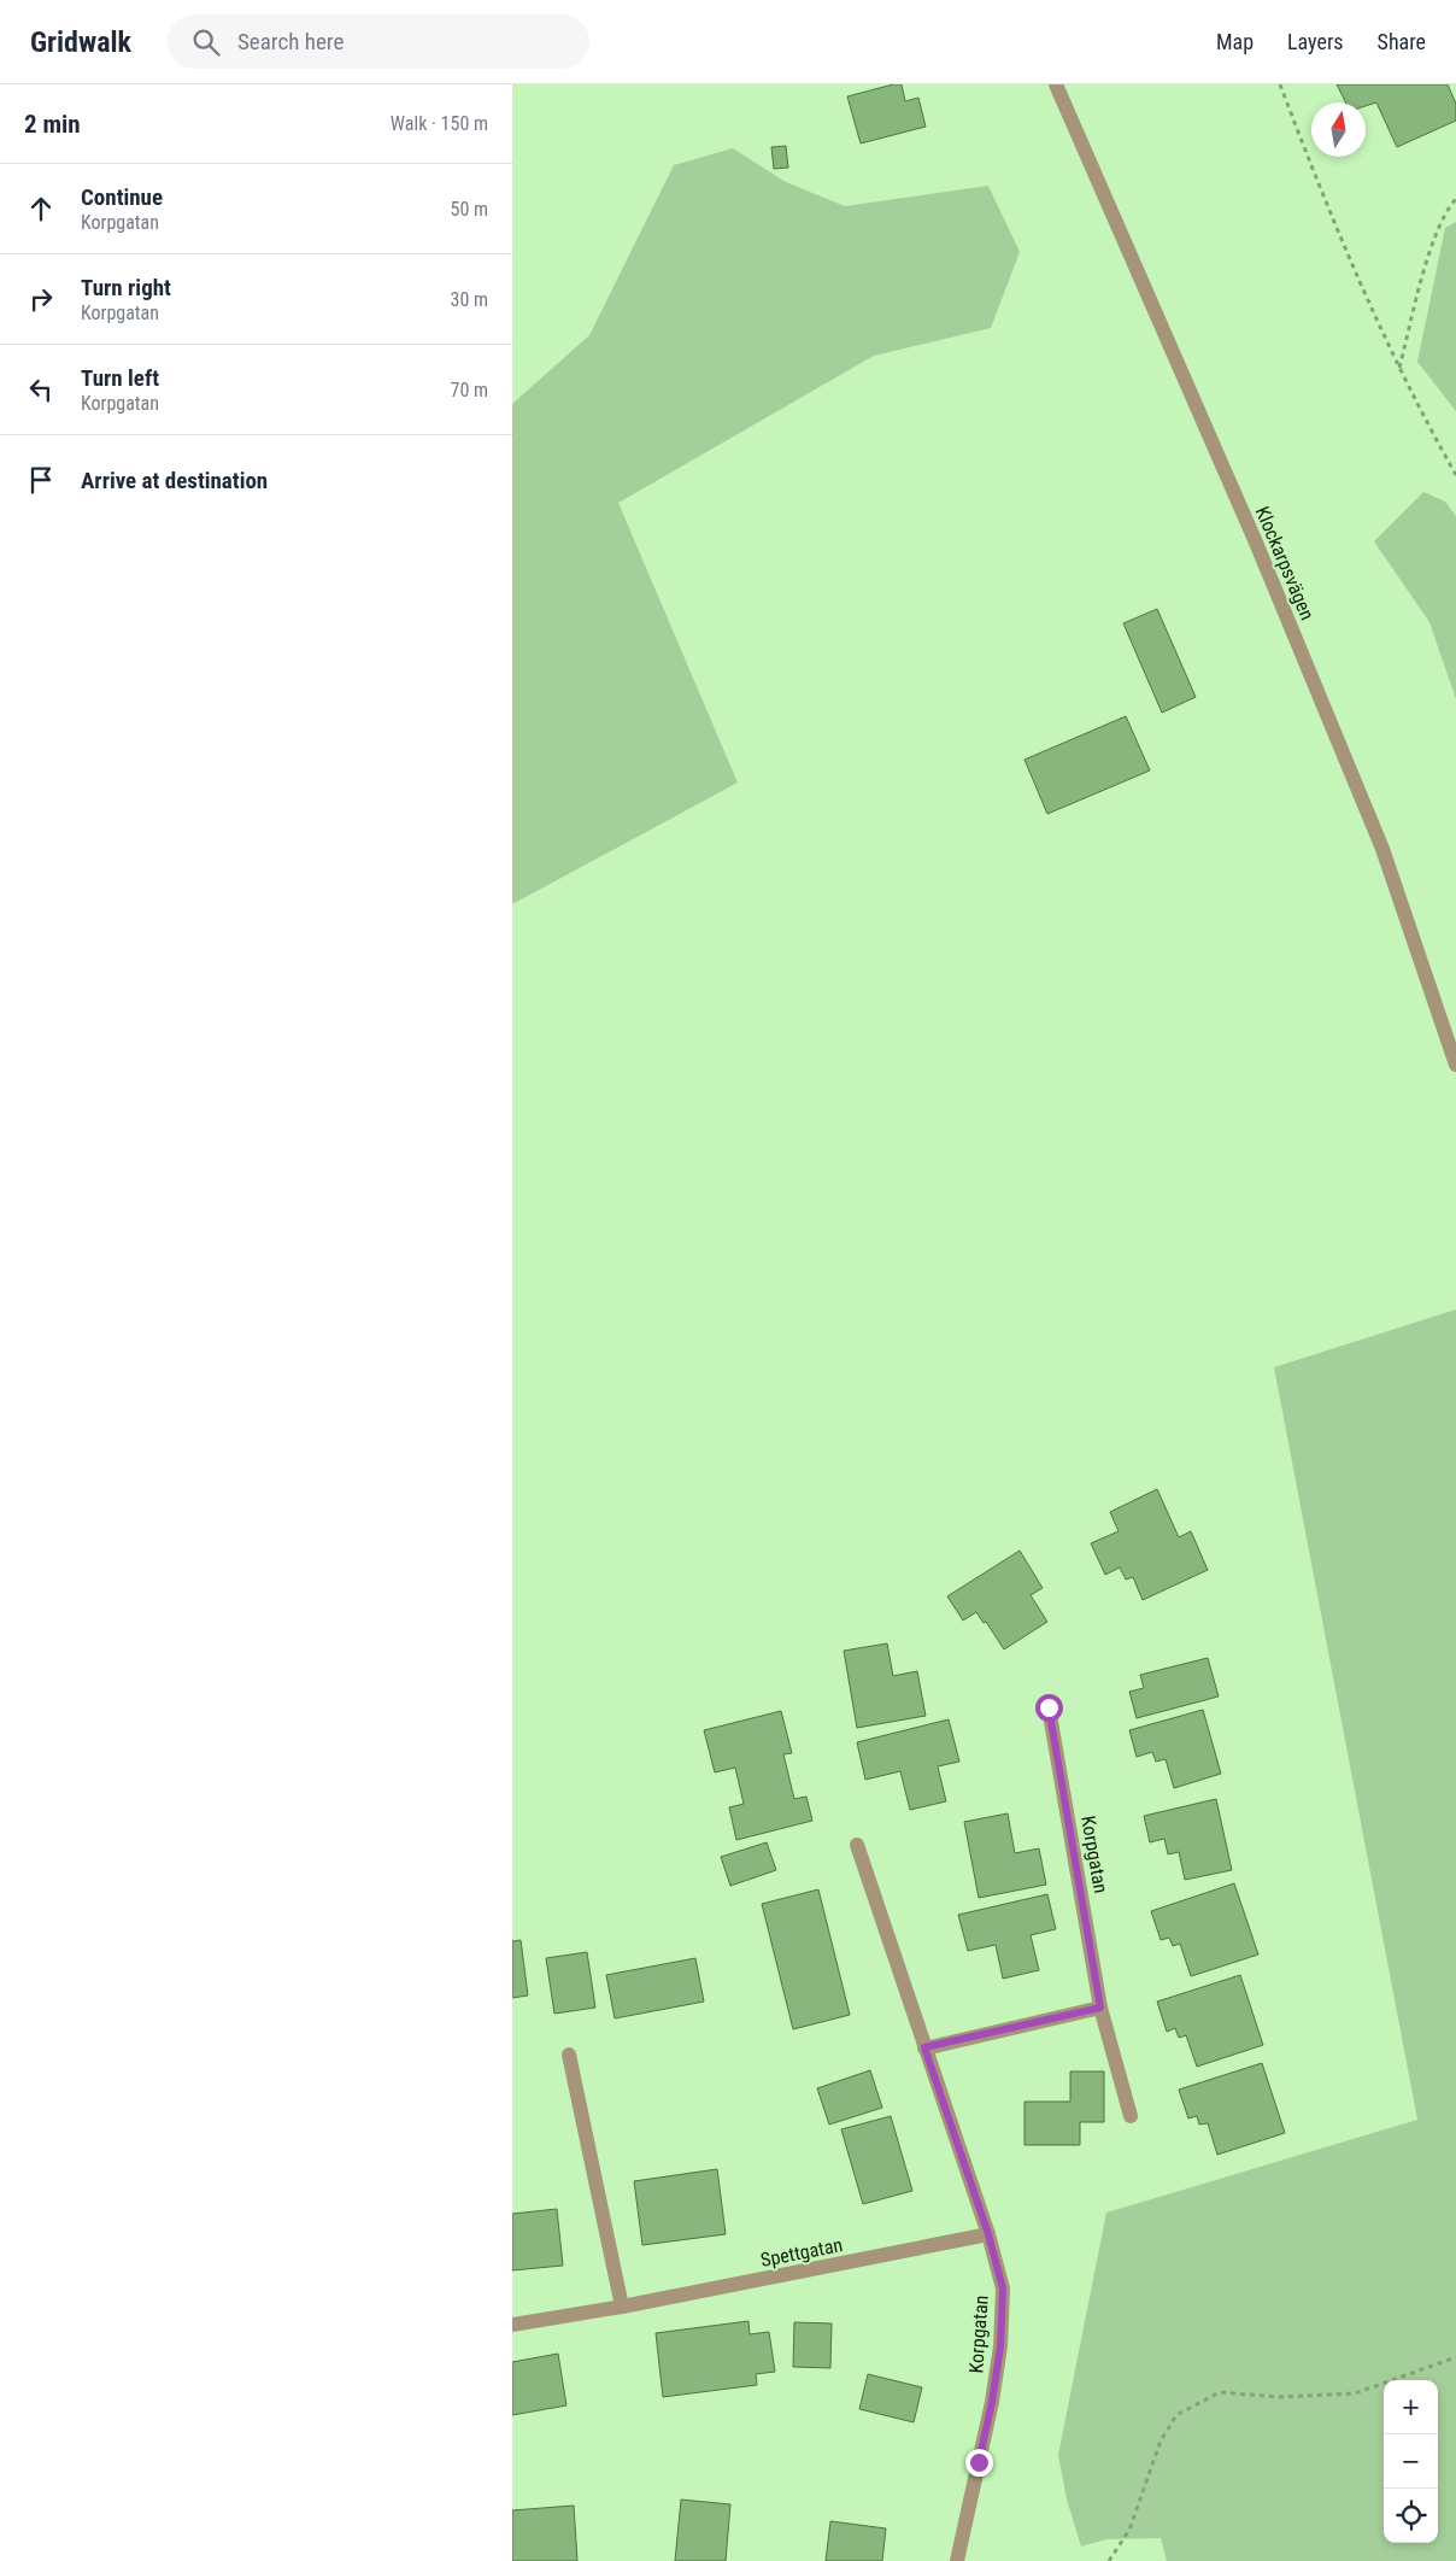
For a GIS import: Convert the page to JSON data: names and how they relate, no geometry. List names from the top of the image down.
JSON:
{
  "streets": {
    "street": ["Klockarpsvägen", "Korpgatan", "Spettgatan"]
  },
  "crossings": [
    ["Korpgatan", "Spettgatan"]
  ],
  "north": "top",
  "page": {
    "header": "Gridwalk",
    "search": "Search here",
    "nav": ["Map", "Layers", "Share"],
    "heading": ["2 min", "Walk · 150 m"],
    "list": [
      ["Continue", "Korpgatan", "50 m"],
      ["Turn right", "Korpgatan", "30 m"],
      ["Turn left", "Korpgatan", "70 m"],
      "Arrive at destination"
    ],
    "map_buttons": ["+", "−"]
  }
}
